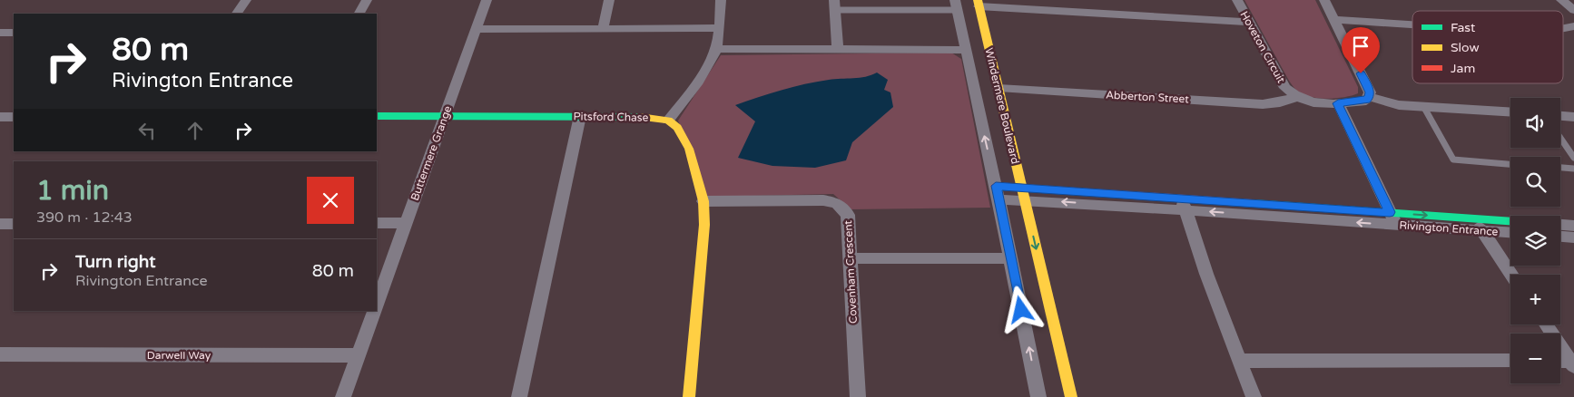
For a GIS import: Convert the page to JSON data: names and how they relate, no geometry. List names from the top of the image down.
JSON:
{
  "streets": {
    "street": [
      "Hoveton Circuit",
      "Abberton Street",
      "Windermere Boulevard",
      "Pitsford Chase",
      "Buttermere Grange",
      "Rivington Entrance",
      "Covenham Crescent",
      "Darwell Way"
    ]
  },
  "crossings": [
    ["Hoveton Circuit", "Abberton Street"],
    ["Abberton Street", "Windermere Boulevard"],
    ["Windermere Boulevard", "Rivington Entrance"],
    ["Pitsford Chase", "Buttermere Grange"],
    ["Buttermere Grange", "Darwell Way"]
  ],
  "legend": ["Fast", "Slow", "Jam"],
  "page": {
    "turn": ["80 m", "Rivington Entrance"],
    "map_buttons": ["+", "−"],
    "heading": ["1 min", "390 m · 12:43"],
    "list": [
      {
        "name": "Turn right",
        "note": "Rivington Entrance",
        "value": "80 m"
      }
    ]
  }
}
